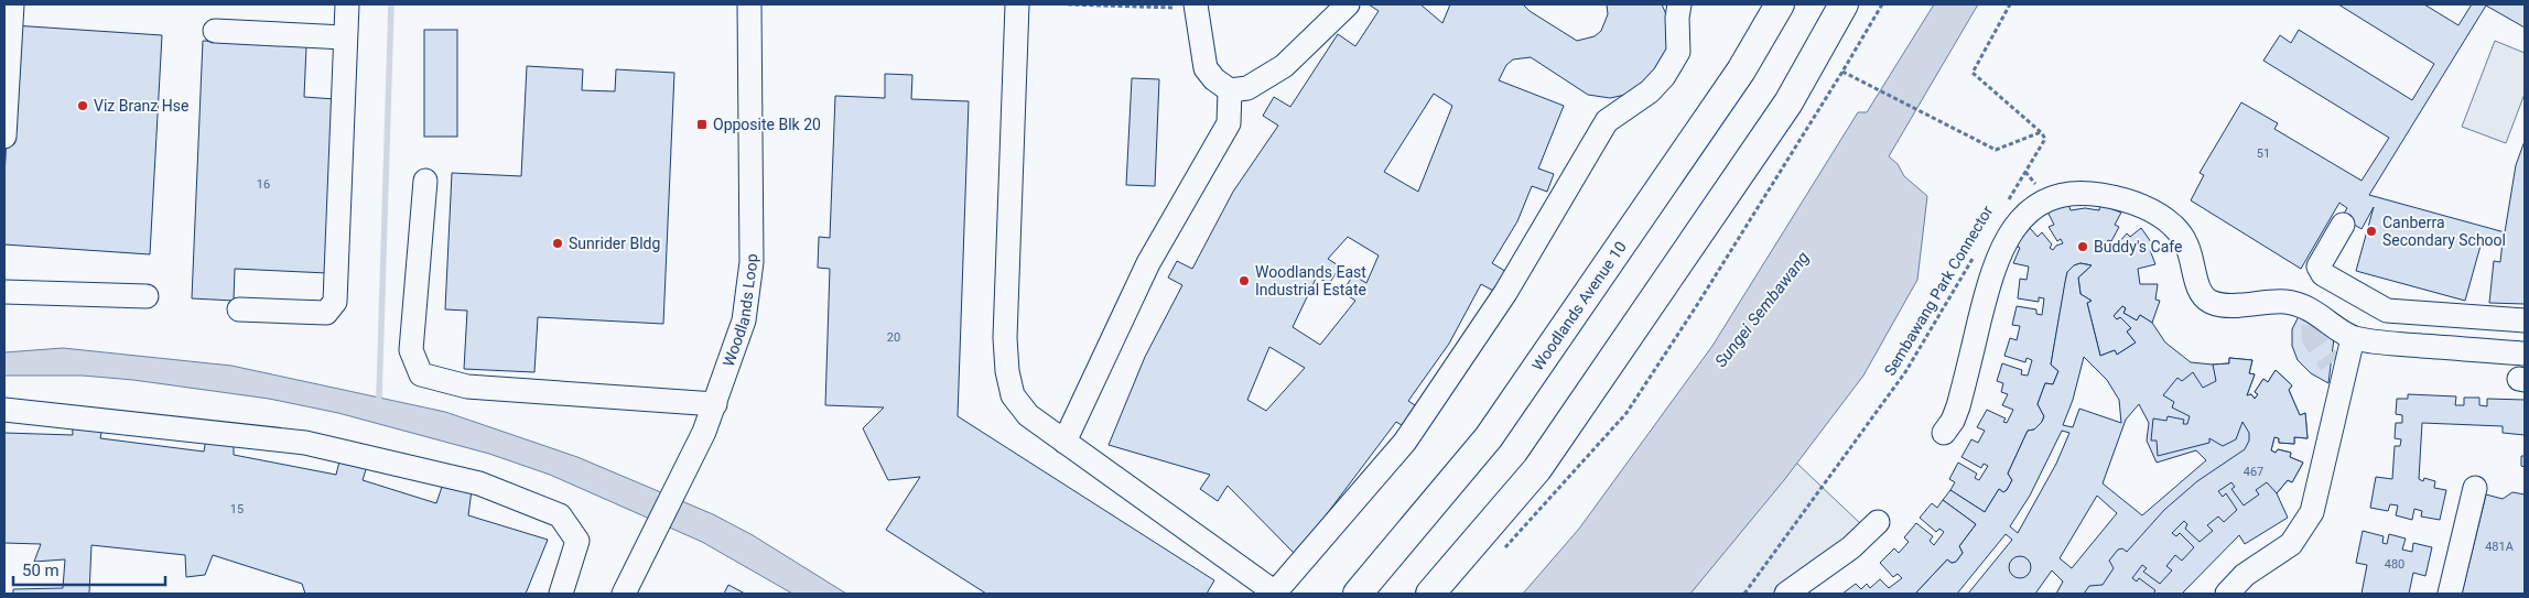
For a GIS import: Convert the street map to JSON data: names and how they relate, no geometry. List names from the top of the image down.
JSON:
{
  "streets": {
    "main road": ["Woodlands Avenue 10"],
    "street": ["Woodlands Loop"],
    "path": ["Sembawang Park Connector"]
  },
  "water": ["Sungei Sembawang"],
  "places": {
    "other": [
      "Viz Branz Hse",
      "Canberra Secondary School",
      "Sunrider Bldg",
      "Buddy's Cafe",
      "Woodlands East Industrial Estate"
    ],
    "transit": ["Opposite Blk 20"]
  },
  "house_numbers": [
    "51",
    "16",
    "20",
    "467",
    "15",
    "481A",
    "480"
  ],
  "scale_bar": "50 m"
}
